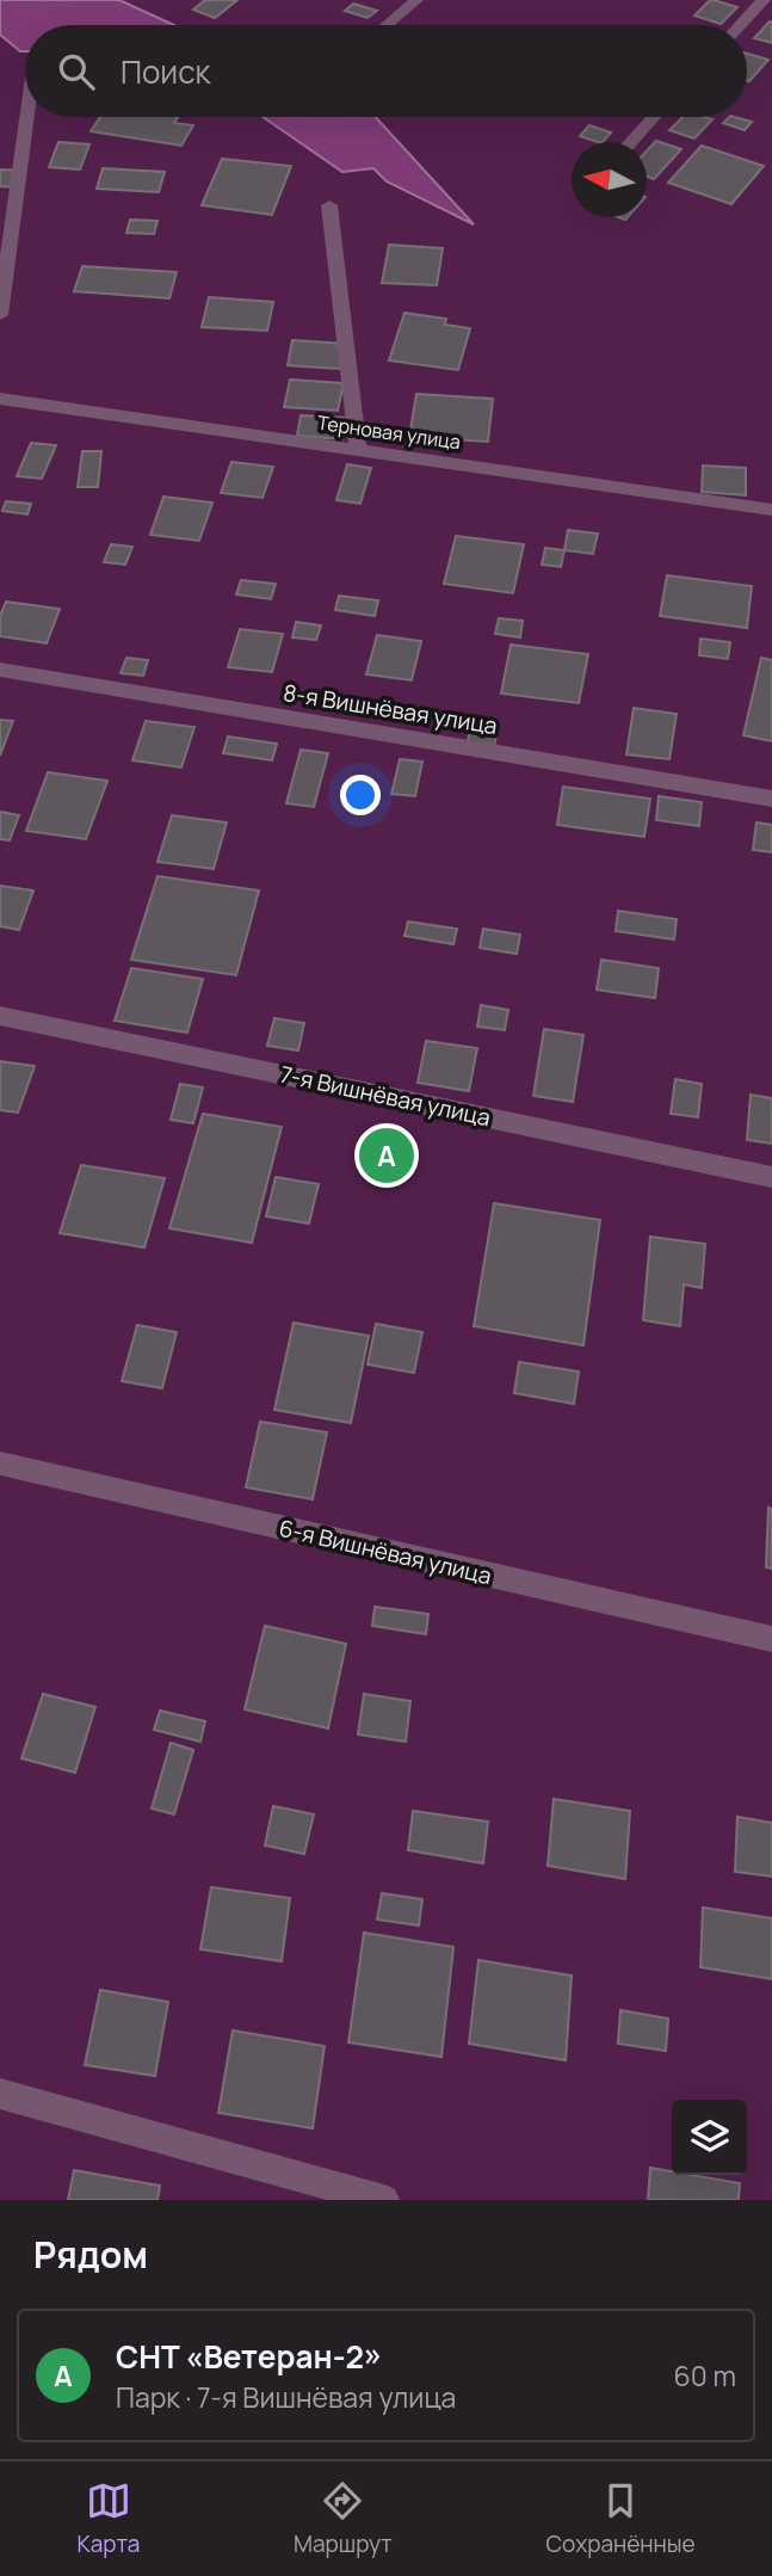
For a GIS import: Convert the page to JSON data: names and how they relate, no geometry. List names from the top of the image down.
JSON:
{
  "streets": {
    "street": [
      "Терновая улица",
      "8-я Вишнёвая улица",
      "7-я Вишнёвая улица",
      "6-я Вишнёвая улица"
    ]
  },
  "north": "left",
  "page": {
    "search": "Поиск",
    "pins": "A",
    "heading": "Рядом",
    "list": [
      {
        "mark": "A",
        "name": "СНТ «Ветеран-2»",
        "note": "Парк · 7-я Вишнёвая улица",
        "value": "60 m"
      }
    ],
    "nav": ["Карта", "Маршрут", "Сохранённые"]
  }
}
